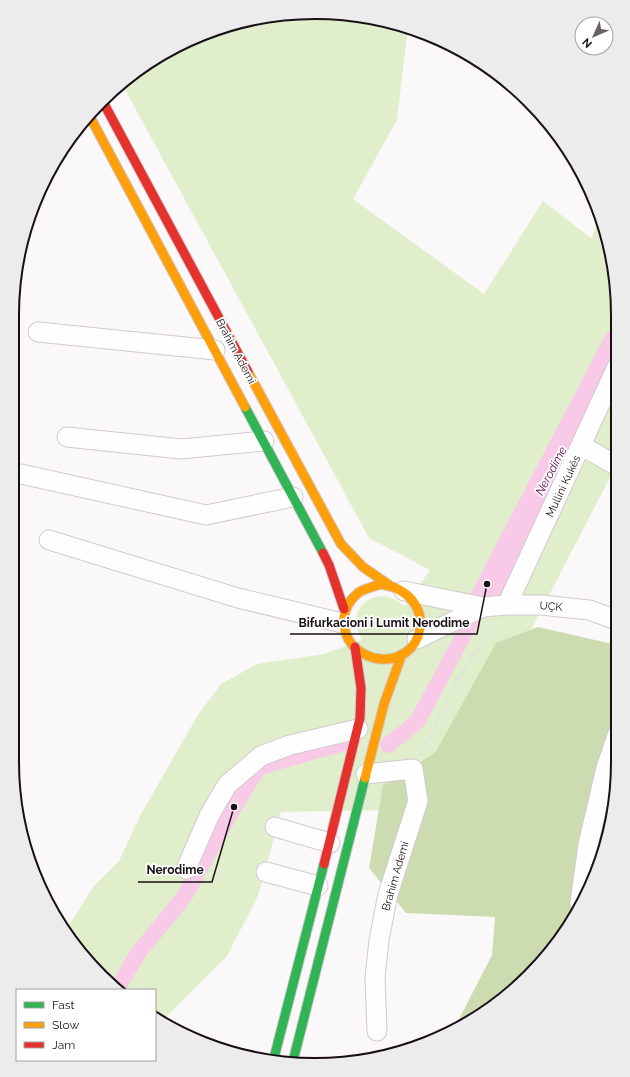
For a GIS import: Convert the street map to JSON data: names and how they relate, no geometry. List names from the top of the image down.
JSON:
{
  "streets": {
    "main road": ["Brahim Ademi"],
    "street": ["Mullini Kukës", "UÇK"]
  },
  "crossings": [
    ["Brahim Ademi", "UÇK"],
    ["Mullini Kukës", "UÇK"]
  ],
  "water": ["Nerodime"],
  "places": ["Bifurkacioni i Lumit Nerodime", "Nerodime"],
  "legend": ["Fast", "Slow", "Jam"],
  "north": "bottom left"
}
